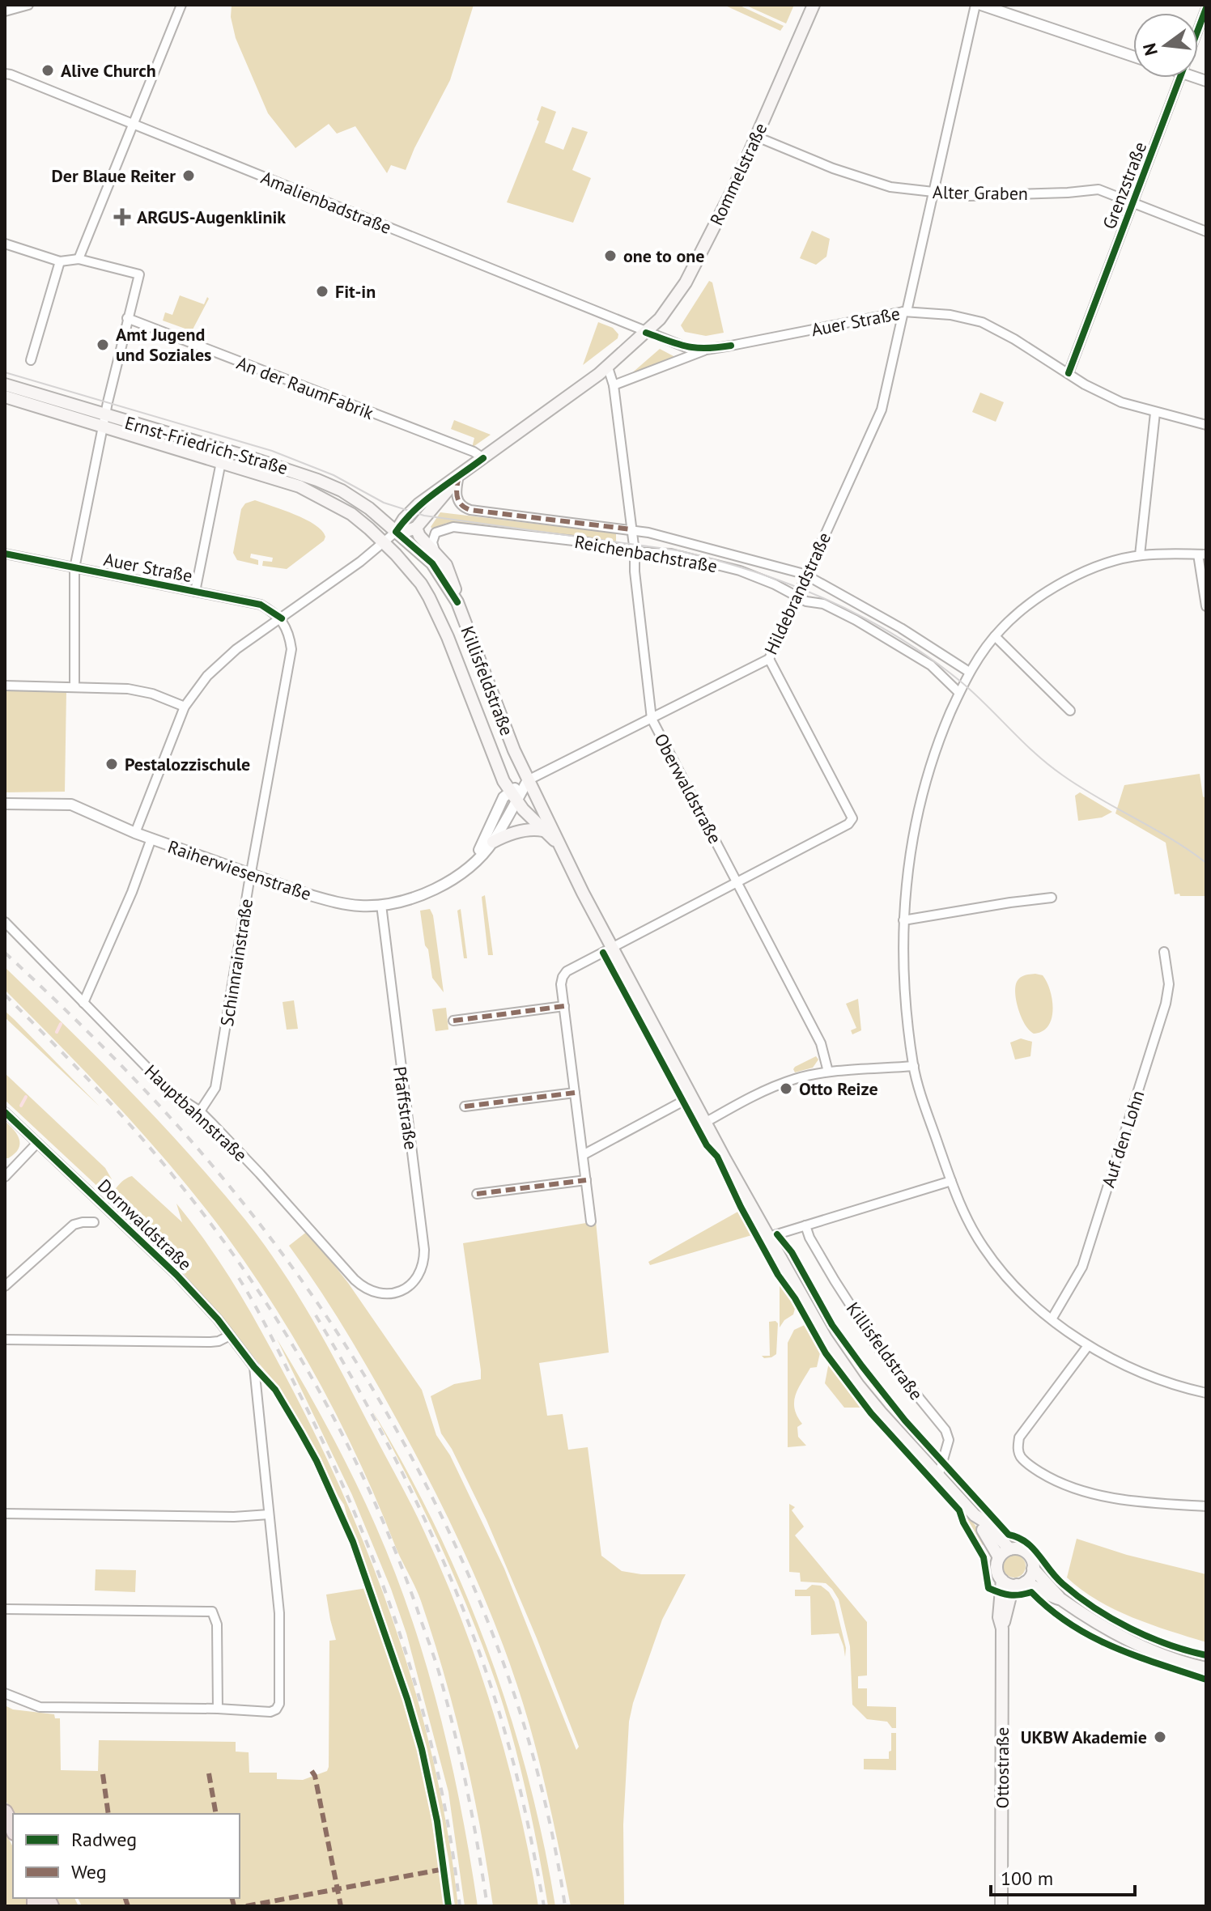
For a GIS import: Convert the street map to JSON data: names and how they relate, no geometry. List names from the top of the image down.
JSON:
{
  "streets": {
    "main road": [
      "Rommelstraße",
      "Ernst-Friedrich-Straße",
      "Killisfeldstraße",
      "Ottostraße"
    ],
    "street": [
      "Grenzstraße",
      "Alter Graben",
      "Amalienbadstraße",
      "Auer Straße",
      "An der RaumFabrik",
      "Reichenbachstraße",
      "Hildebrandstraße",
      "Oberwaldstraße",
      "Raiherwiesenstraße",
      "Schinnrainstraße",
      "Pfaffstraße",
      "Hauptbahnstraße",
      "Auf den Lohn",
      "Dornwaldstraße"
    ]
  },
  "crossings": [
    ["Rommelstraße", "Alter Graben"],
    ["Rommelstraße", "Amalienbadstraße"],
    ["Rommelstraße", "Auer Straße"],
    ["Grenzstraße", "Alter Graben"],
    ["Grenzstraße", "Auer Straße"],
    ["Alter Graben", "Hildebrandstraße"],
    ["Amalienbadstraße", "Auer Straße"],
    ["Auer Straße", "Hildebrandstraße"],
    ["Auer Straße", "Oberwaldstraße"],
    ["Auer Straße", "Schinnrainstraße"],
    ["Ernst-Friedrich-Straße", "Killisfeldstraße"],
    ["Reichenbachstraße", "Hildebrandstraße"],
    ["Reichenbachstraße", "Oberwaldstraße"],
    ["Hildebrandstraße", "Killisfeldstraße"],
    ["Hildebrandstraße", "Oberwaldstraße"],
    ["Hildebrandstraße", "Raiherwiesenstraße"],
    ["Killisfeldstraße", "Raiherwiesenstraße"],
    ["Killisfeldstraße", "Ottostraße"],
    ["Raiherwiesenstraße", "Schinnrainstraße"],
    ["Raiherwiesenstraße", "Pfaffstraße"],
    ["Schinnrainstraße", "Hauptbahnstraße"],
    ["Pfaffstraße", "Hauptbahnstraße"]
  ],
  "places": {
    "other": [
      "Alive Church",
      "Der Blaue Reiter",
      "one to one",
      "Fit-in",
      "Amt Jugend und Soziales",
      "Pestalozzischule",
      "Otto Reize",
      "UKBW Akademie"
    ],
    "health": ["ARGUS-Augenklinik"]
  },
  "legend": ["Radweg", "Weg"],
  "scale_bar": "100 m",
  "north": "left"
}
